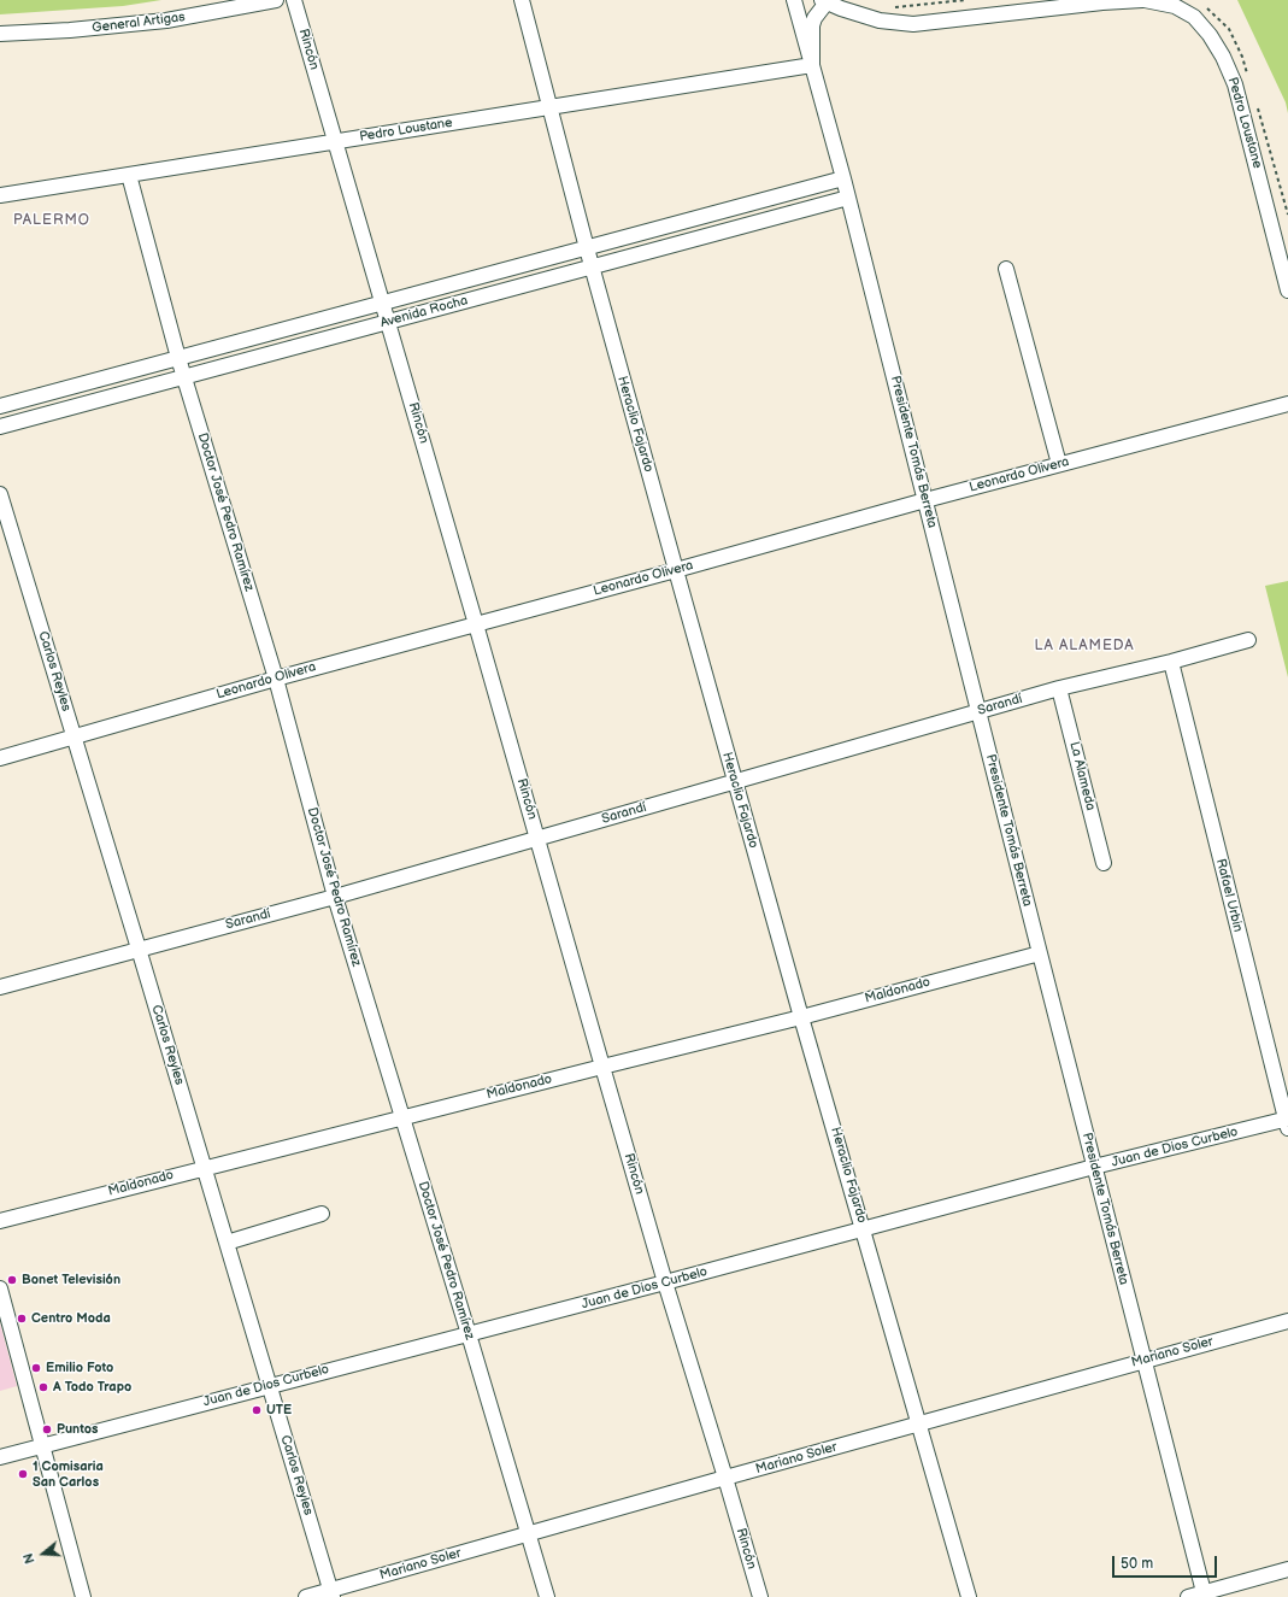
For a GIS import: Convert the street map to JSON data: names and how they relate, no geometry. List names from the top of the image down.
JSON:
{
  "streets": {
    "street": [
      "General Artigas",
      "Rincón",
      "Pedro Loustane",
      "Avenida Rocha",
      "Heraclio Fajardo",
      "Presidente Tomás Berreta",
      "Leonardo Olivera",
      "Doctor José Pedro Ramírez",
      "Carlos Reyles",
      "Sarandí",
      "La Alameda",
      "Rafael Urbin",
      "Maldonado",
      "Juan de Dios Curbelo",
      "Mariano Soler"
    ]
  },
  "crossings": [
    ["Rincón", "Pedro Loustane"],
    ["Rincón", "Avenida Rocha"],
    ["Rincón", "Leonardo Olivera"],
    ["Rincón", "Sarandí"],
    ["Rincón", "Maldonado"],
    ["Rincón", "Juan de Dios Curbelo"],
    ["Rincón", "Mariano Soler"],
    ["Pedro Loustane", "Heraclio Fajardo"],
    ["Pedro Loustane", "Presidente Tomás Berreta"],
    ["Pedro Loustane", "Doctor José Pedro Ramírez"],
    ["Avenida Rocha", "Heraclio Fajardo"],
    ["Avenida Rocha", "Presidente Tomás Berreta"],
    ["Avenida Rocha", "Doctor José Pedro Ramírez"],
    ["Heraclio Fajardo", "Leonardo Olivera"],
    ["Heraclio Fajardo", "Sarandí"],
    ["Heraclio Fajardo", "Maldonado"],
    ["Heraclio Fajardo", "Juan de Dios Curbelo"],
    ["Heraclio Fajardo", "Mariano Soler"],
    ["Presidente Tomás Berreta", "Leonardo Olivera"],
    ["Presidente Tomás Berreta", "Sarandí"],
    ["Presidente Tomás Berreta", "Maldonado"],
    ["Presidente Tomás Berreta", "Juan de Dios Curbelo"],
    ["Presidente Tomás Berreta", "Mariano Soler"],
    ["Leonardo Olivera", "Doctor José Pedro Ramírez"],
    ["Leonardo Olivera", "Carlos Reyles"],
    ["Doctor José Pedro Ramírez", "Sarandí"],
    ["Doctor José Pedro Ramírez", "Maldonado"],
    ["Doctor José Pedro Ramírez", "Juan de Dios Curbelo"],
    ["Doctor José Pedro Ramírez", "Mariano Soler"],
    ["Carlos Reyles", "Sarandí"],
    ["Carlos Reyles", "Maldonado"],
    ["Carlos Reyles", "Juan de Dios Curbelo"],
    ["Carlos Reyles", "Mariano Soler"],
    ["Sarandí", "La Alameda"],
    ["Sarandí", "Rafael Urbin"],
    ["Rafael Urbin", "Juan de Dios Curbelo"]
  ],
  "districts": ["PALERMO", "LA ALAMEDA"],
  "places": [
    "Bonet Televisión",
    "Centro Moda",
    "Emilio Foto",
    "A Todo Trapo",
    "UTE",
    "Puntos",
    "1 Comisaria San Carlos"
  ],
  "scale_bar": "50 m",
  "north": "left"
}
